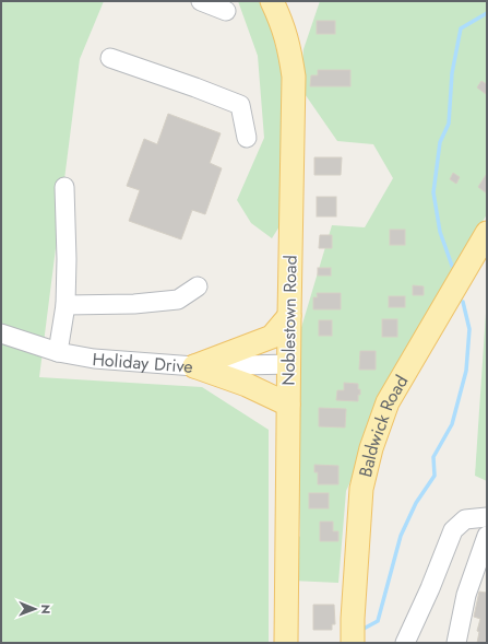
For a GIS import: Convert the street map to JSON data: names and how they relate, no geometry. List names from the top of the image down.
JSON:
{
  "streets": {
    "main road": ["Noblestown Road", "Baldwick Road"],
    "street": ["Holiday Drive"]
  },
  "crossings": [
    ["Noblestown Road", "Holiday Drive"]
  ],
  "north": "right"
}
